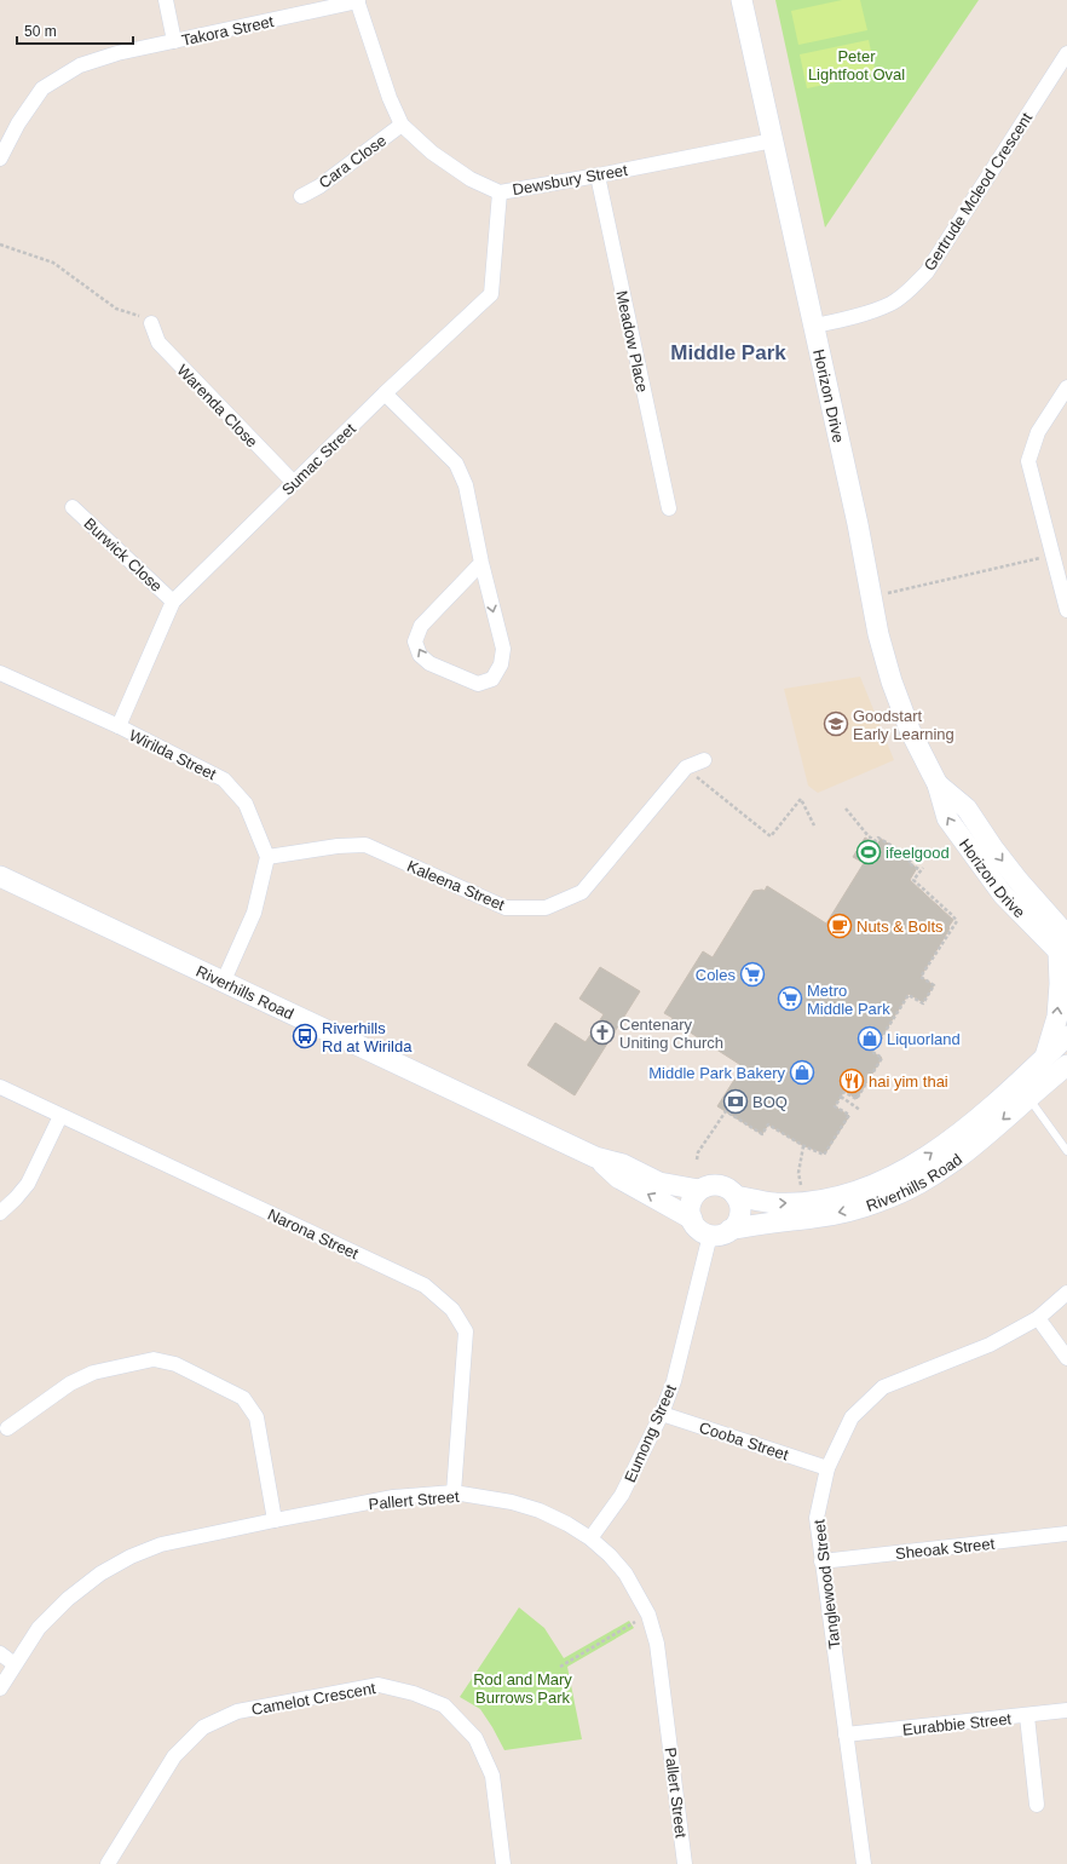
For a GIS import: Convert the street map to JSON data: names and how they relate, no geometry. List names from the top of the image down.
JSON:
{
  "streets": {
    "street": [
      "Takora Street",
      "Cara Close",
      "Dewsbury Street",
      "Gertrude Mcleod Crescent",
      "Meadow Place",
      "Horizon Drive",
      "Warenda Close",
      "Sumac Street",
      "Burwick Close",
      "Wirilda Street",
      "Kaleena Street",
      "Riverhills Road",
      "Narona Street",
      "Eumong Street",
      "Cooba Street",
      "Pallert Street",
      "Sheoak Street",
      "Tanglewood Street",
      "Camelot Crescent",
      "Eurabbie Street"
    ]
  },
  "crossings": [
    ["Takora Street", "Dewsbury Street"],
    ["Cara Close", "Dewsbury Street"],
    ["Dewsbury Street", "Meadow Place"],
    ["Dewsbury Street", "Horizon Drive"],
    ["Dewsbury Street", "Sumac Street"],
    ["Gertrude Mcleod Crescent", "Horizon Drive"],
    ["Warenda Close", "Sumac Street"],
    ["Sumac Street", "Burwick Close"],
    ["Sumac Street", "Wirilda Street"],
    ["Wirilda Street", "Kaleena Street"],
    ["Riverhills Road", "Eumong Street"],
    ["Narona Street", "Pallert Street"],
    ["Eumong Street", "Cooba Street"],
    ["Eumong Street", "Pallert Street"],
    ["Cooba Street", "Tanglewood Street"],
    ["Sheoak Street", "Tanglewood Street"],
    ["Tanglewood Street", "Eurabbie Street"]
  ],
  "districts": ["Middle Park"],
  "parks": ["Peter Lightfoot Oval", "Rod and Mary Burrows Park"],
  "places": {
    "school or university": ["Goodstart Early Learning"],
    "sports": ["ifeelgood"],
    "cafe": ["Nuts & Bolts"],
    "supermarket": ["Coles", "Metro Middle Park"],
    "church": ["Centenary Uniting Church"],
    "bus stop": ["Riverhills Rd at Wirilda"],
    "shop": ["Liquorland", "Middle Park Bakery"],
    "restaurant": ["hai yim thai"],
    "bank": ["BOQ"]
  },
  "scale_bar": "50 m"
}
